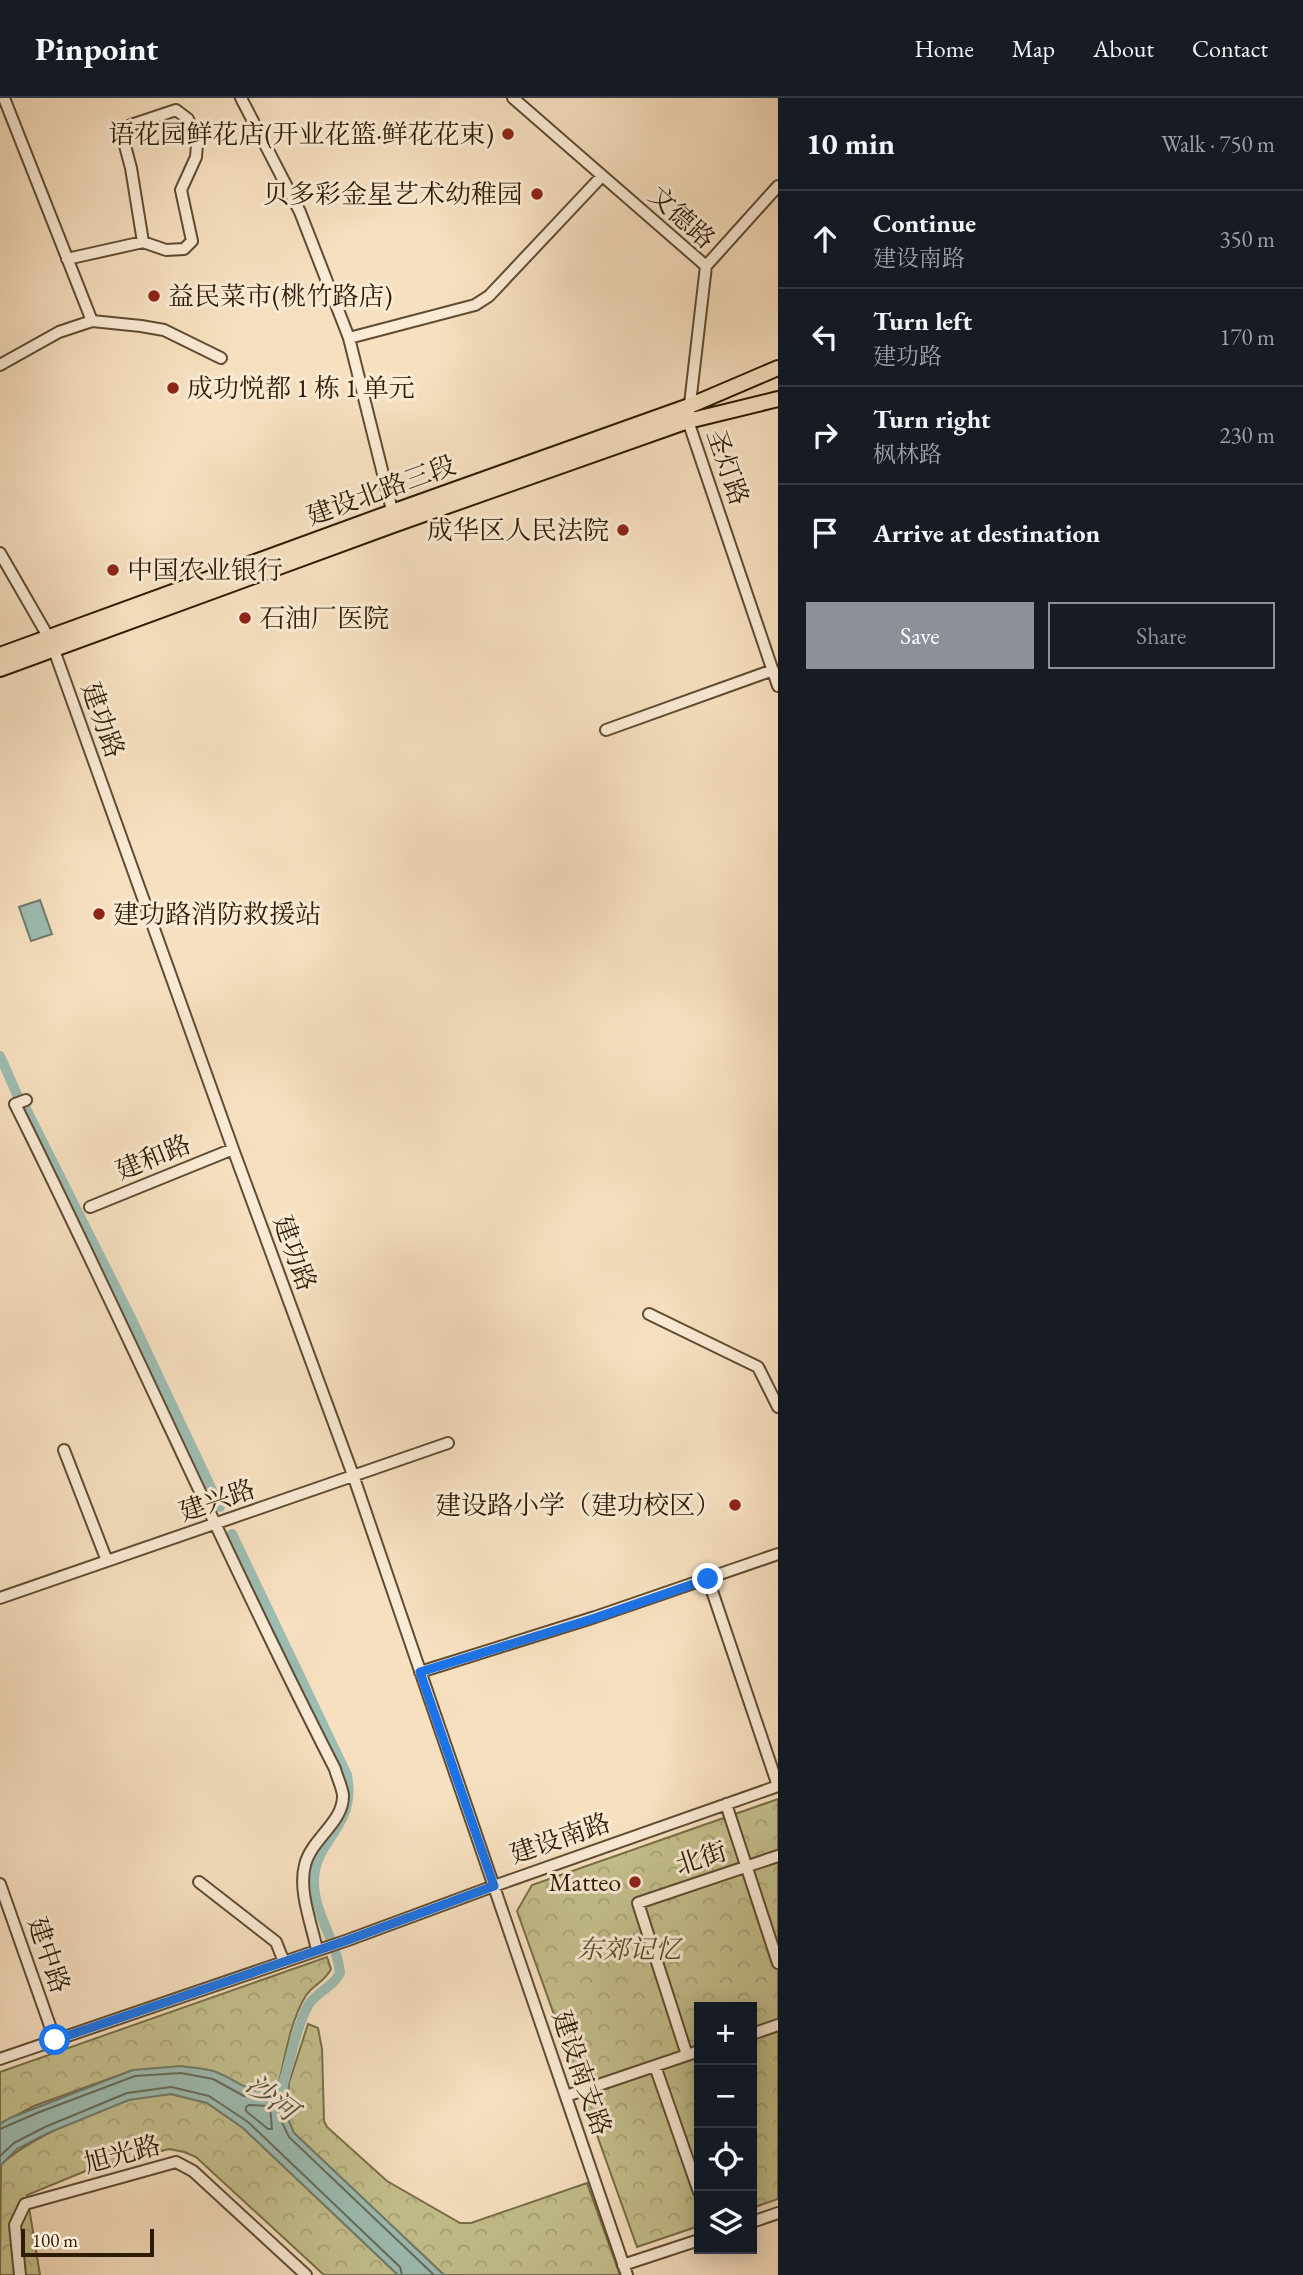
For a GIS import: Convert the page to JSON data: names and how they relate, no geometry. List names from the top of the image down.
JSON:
{
  "streets": {
    "main road": ["建设北路三段"],
    "street": [
      "文德路",
      "圣灯路",
      "建功路",
      "建和路",
      "建兴路",
      "建设南路",
      "北街",
      "建中路",
      "建设南支路",
      "旭光路"
    ]
  },
  "crossings": [
    ["文德路", "圣灯路"],
    ["文德路", "建设北路三段"],
    ["圣灯路", "建设北路三段"],
    ["建设北路三段", "建功路"],
    ["建功路", "建和路"],
    ["建功路", "建兴路"],
    ["建功路", "建设南路"],
    ["建功路", "建设南支路"],
    ["建设南路", "建中路"],
    ["建设南路", "建设南支路"]
  ],
  "water": ["沙河"],
  "parks": ["东郊记忆"],
  "places": [
    "语花园鲜花店(开业花篮·鲜花花束)",
    "贝多彩金星艺术幼稚园",
    "益民菜市(桃竹路店)",
    "成功悦都 1 栋 1 单元",
    "成华区人民法院",
    "中国农业银行",
    "石油厂医院",
    "建功路消防救援站",
    "建设路小学（建功校区）",
    "Matteo"
  ],
  "scale_bar": "100 m",
  "page": {
    "header": "Pinpoint",
    "nav": [
      "Home",
      "Map",
      "About",
      "Contact"
    ],
    "heading": ["10 min", "Walk · 750 m"],
    "list": [
      ["Continue", "建设南路", "350 m"],
      ["Turn left", "建功路", "170 m"],
      ["Turn right", "枫林路", "230 m"],
      "Arrive at destination"
    ],
    "buttons": ["Save", "Share"],
    "map_buttons": ["+", "−"],
    "scale": "100 m"
  }
}
